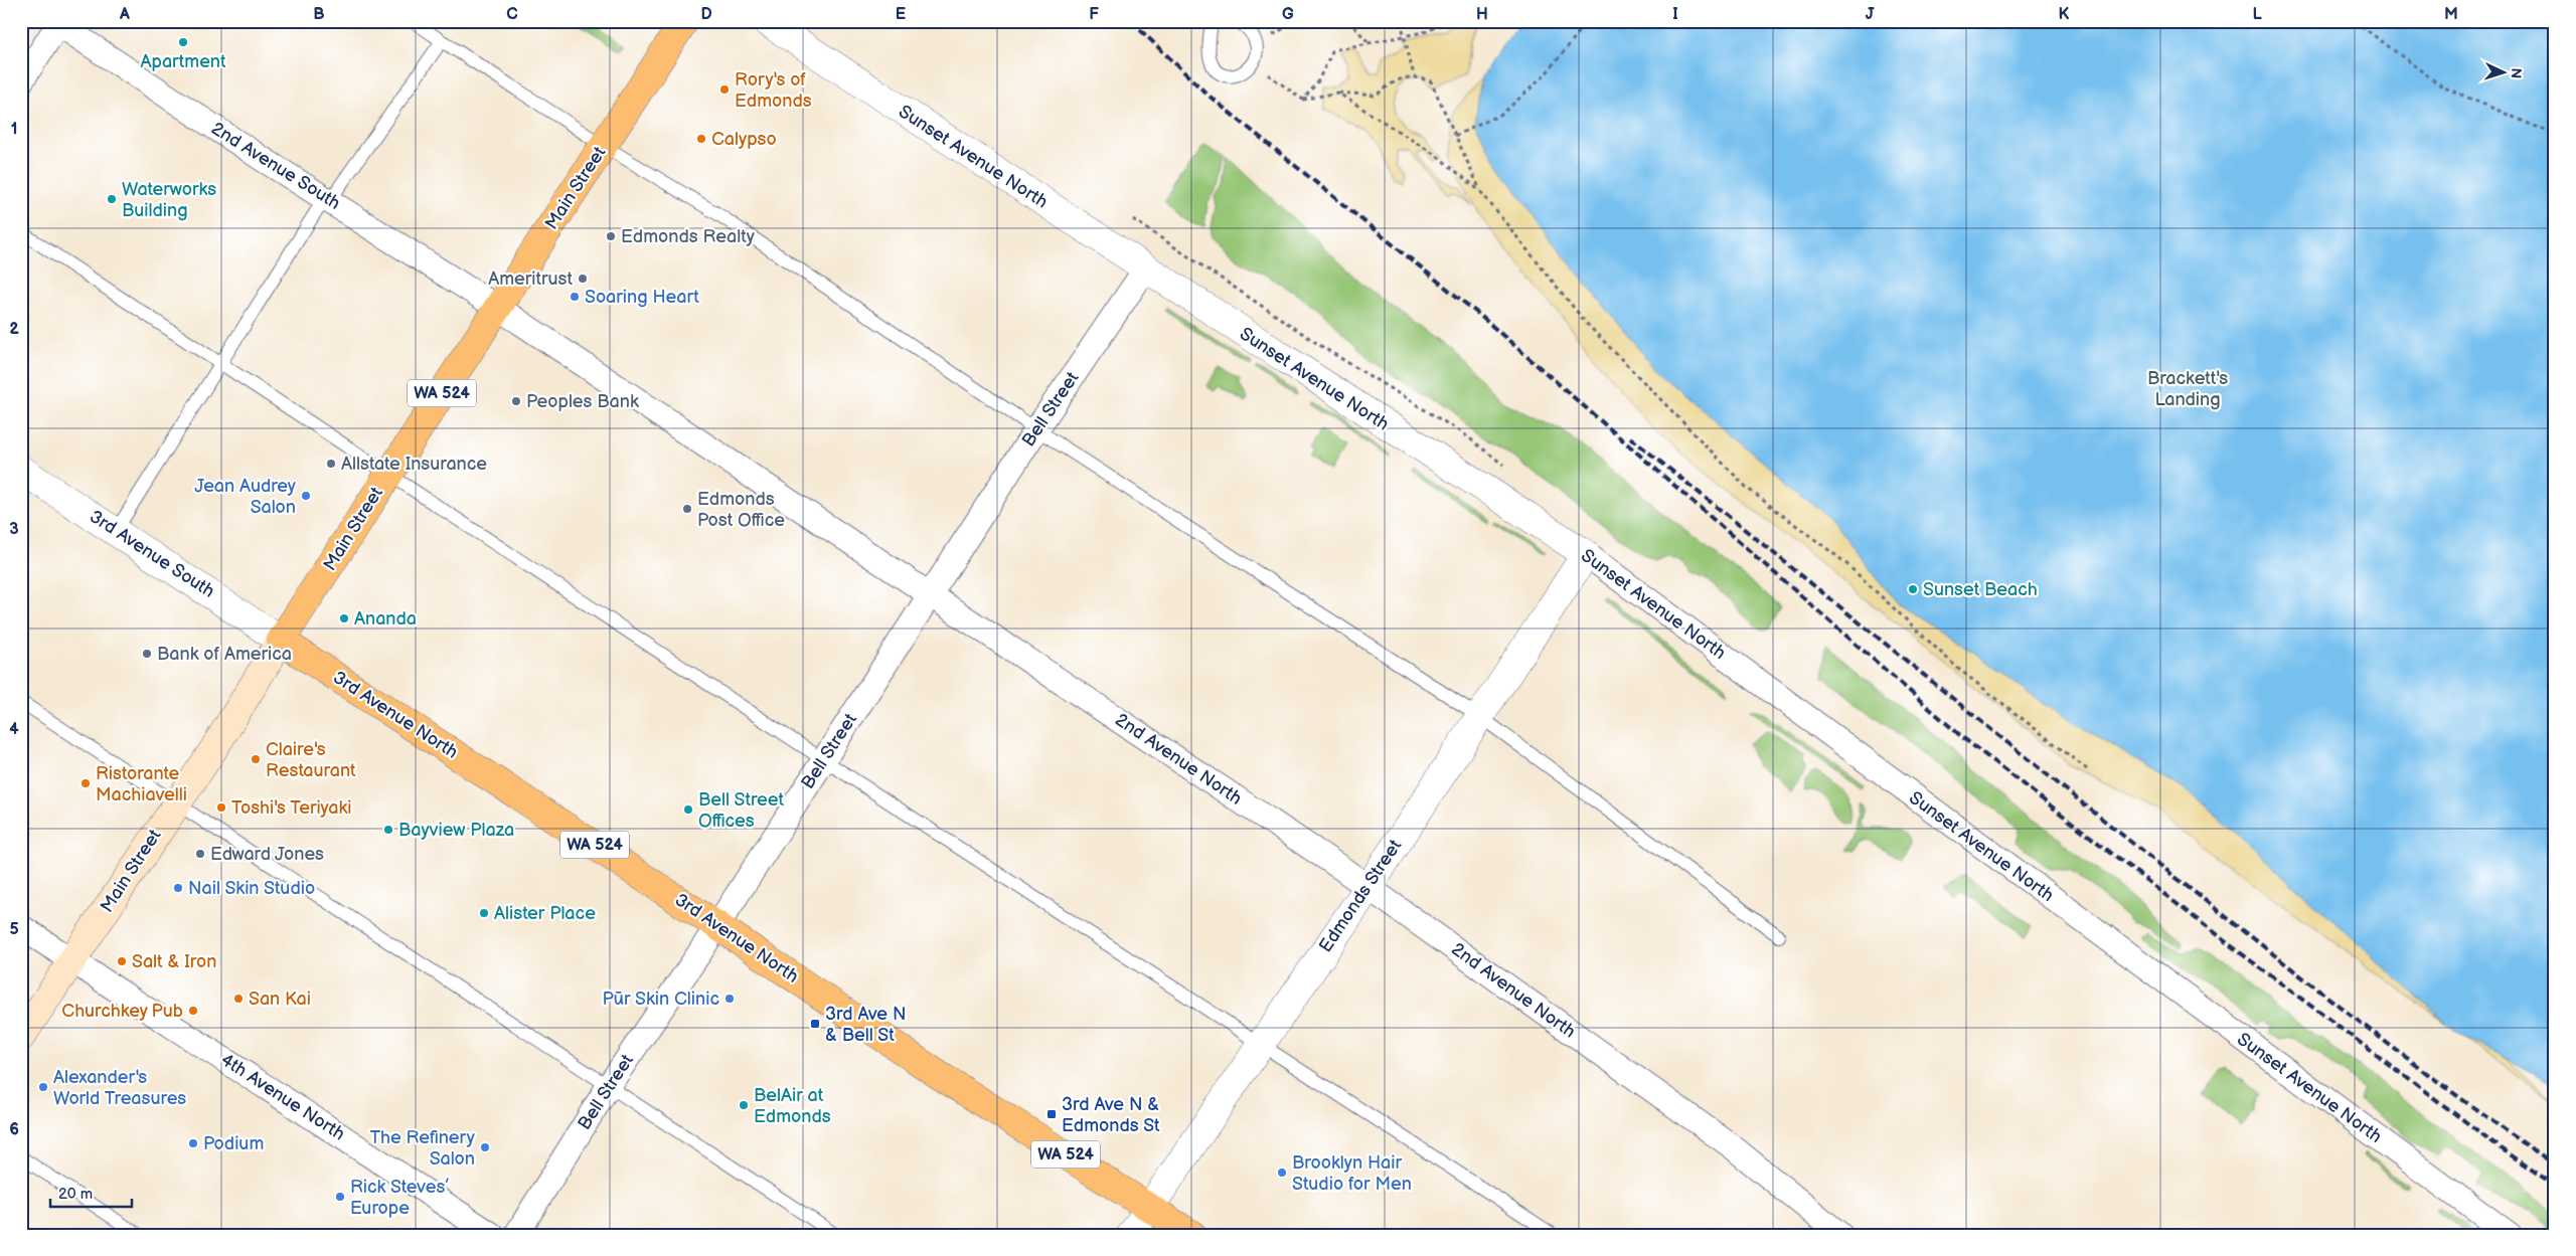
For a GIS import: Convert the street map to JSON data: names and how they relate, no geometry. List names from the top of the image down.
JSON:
{
  "streets": {
    "main road": ["Main Street", "WA 524", "3rd Avenue North"],
    "street": [
      "Sunset Avenue North",
      "2nd Avenue South",
      "Bell Street",
      "3rd Avenue South",
      "2nd Avenue North",
      "Edmonds Street",
      "4th Avenue North"
    ]
  },
  "crossings": [
    ["Sunset Avenue North", "Bell Street"],
    ["Sunset Avenue North", "Edmonds Street"],
    ["2nd Avenue South", "Main Street"],
    ["2nd Avenue South", "2nd Avenue North"],
    ["Main Street", "3rd Avenue South"],
    ["Main Street", "3rd Avenue North"],
    ["Main Street", "2nd Avenue North"],
    ["Main Street", "4th Avenue North"],
    ["Bell Street", "3rd Avenue North"],
    ["Bell Street", "2nd Avenue North"],
    ["3rd Avenue South", "3rd Avenue North"],
    ["3rd Avenue North", "Edmonds Street"],
    ["2nd Avenue North", "Edmonds Street"]
  ],
  "parks": ["Brackett's Landing"],
  "places": {
    "other": [
      "Apartment",
      "Rory's of Edmonds",
      "Calypso",
      "Waterworks Building",
      "Edmonds Realty",
      "Ameritrust",
      "Soaring Heart",
      "Peoples Bank",
      "Allstate Insurance",
      "Jean Audrey Salon",
      "Edmonds Post Office",
      "Sunset Beach",
      "Ananda",
      "Bank of America",
      "Claire's Restaurant",
      "Ristorante Machiavelli",
      "Toshi's Teriyaki",
      "Bell Street Offices",
      "Bayview Plaza",
      "Edward Jones",
      "Nail Skin Studio",
      "Alister Place",
      "Salt & Iron",
      "San Kai",
      "Pūr Skin Clinic",
      "Churchkey Pub",
      "Alexander's World Treasures",
      "BelAir at Edmonds",
      "Podium",
      "The Refinery Salon",
      "Brooklyn Hair Studio for Men",
      "Rick Steves’ Europe"
    ],
    "transit": ["3rd Ave N & Bell St", "3rd Ave N & Edmonds St"]
  },
  "scale_bar": "20 m",
  "north": "right",
  "grid": {
    "columns": [
      "A",
      "B",
      "C",
      "D",
      "E",
      "F",
      "G",
      "H",
      "I",
      "J",
      "K",
      "L",
      "M"
    ],
    "rows": [
      "1",
      "2",
      "3",
      "4",
      "5",
      "6"
    ]
  }
}
